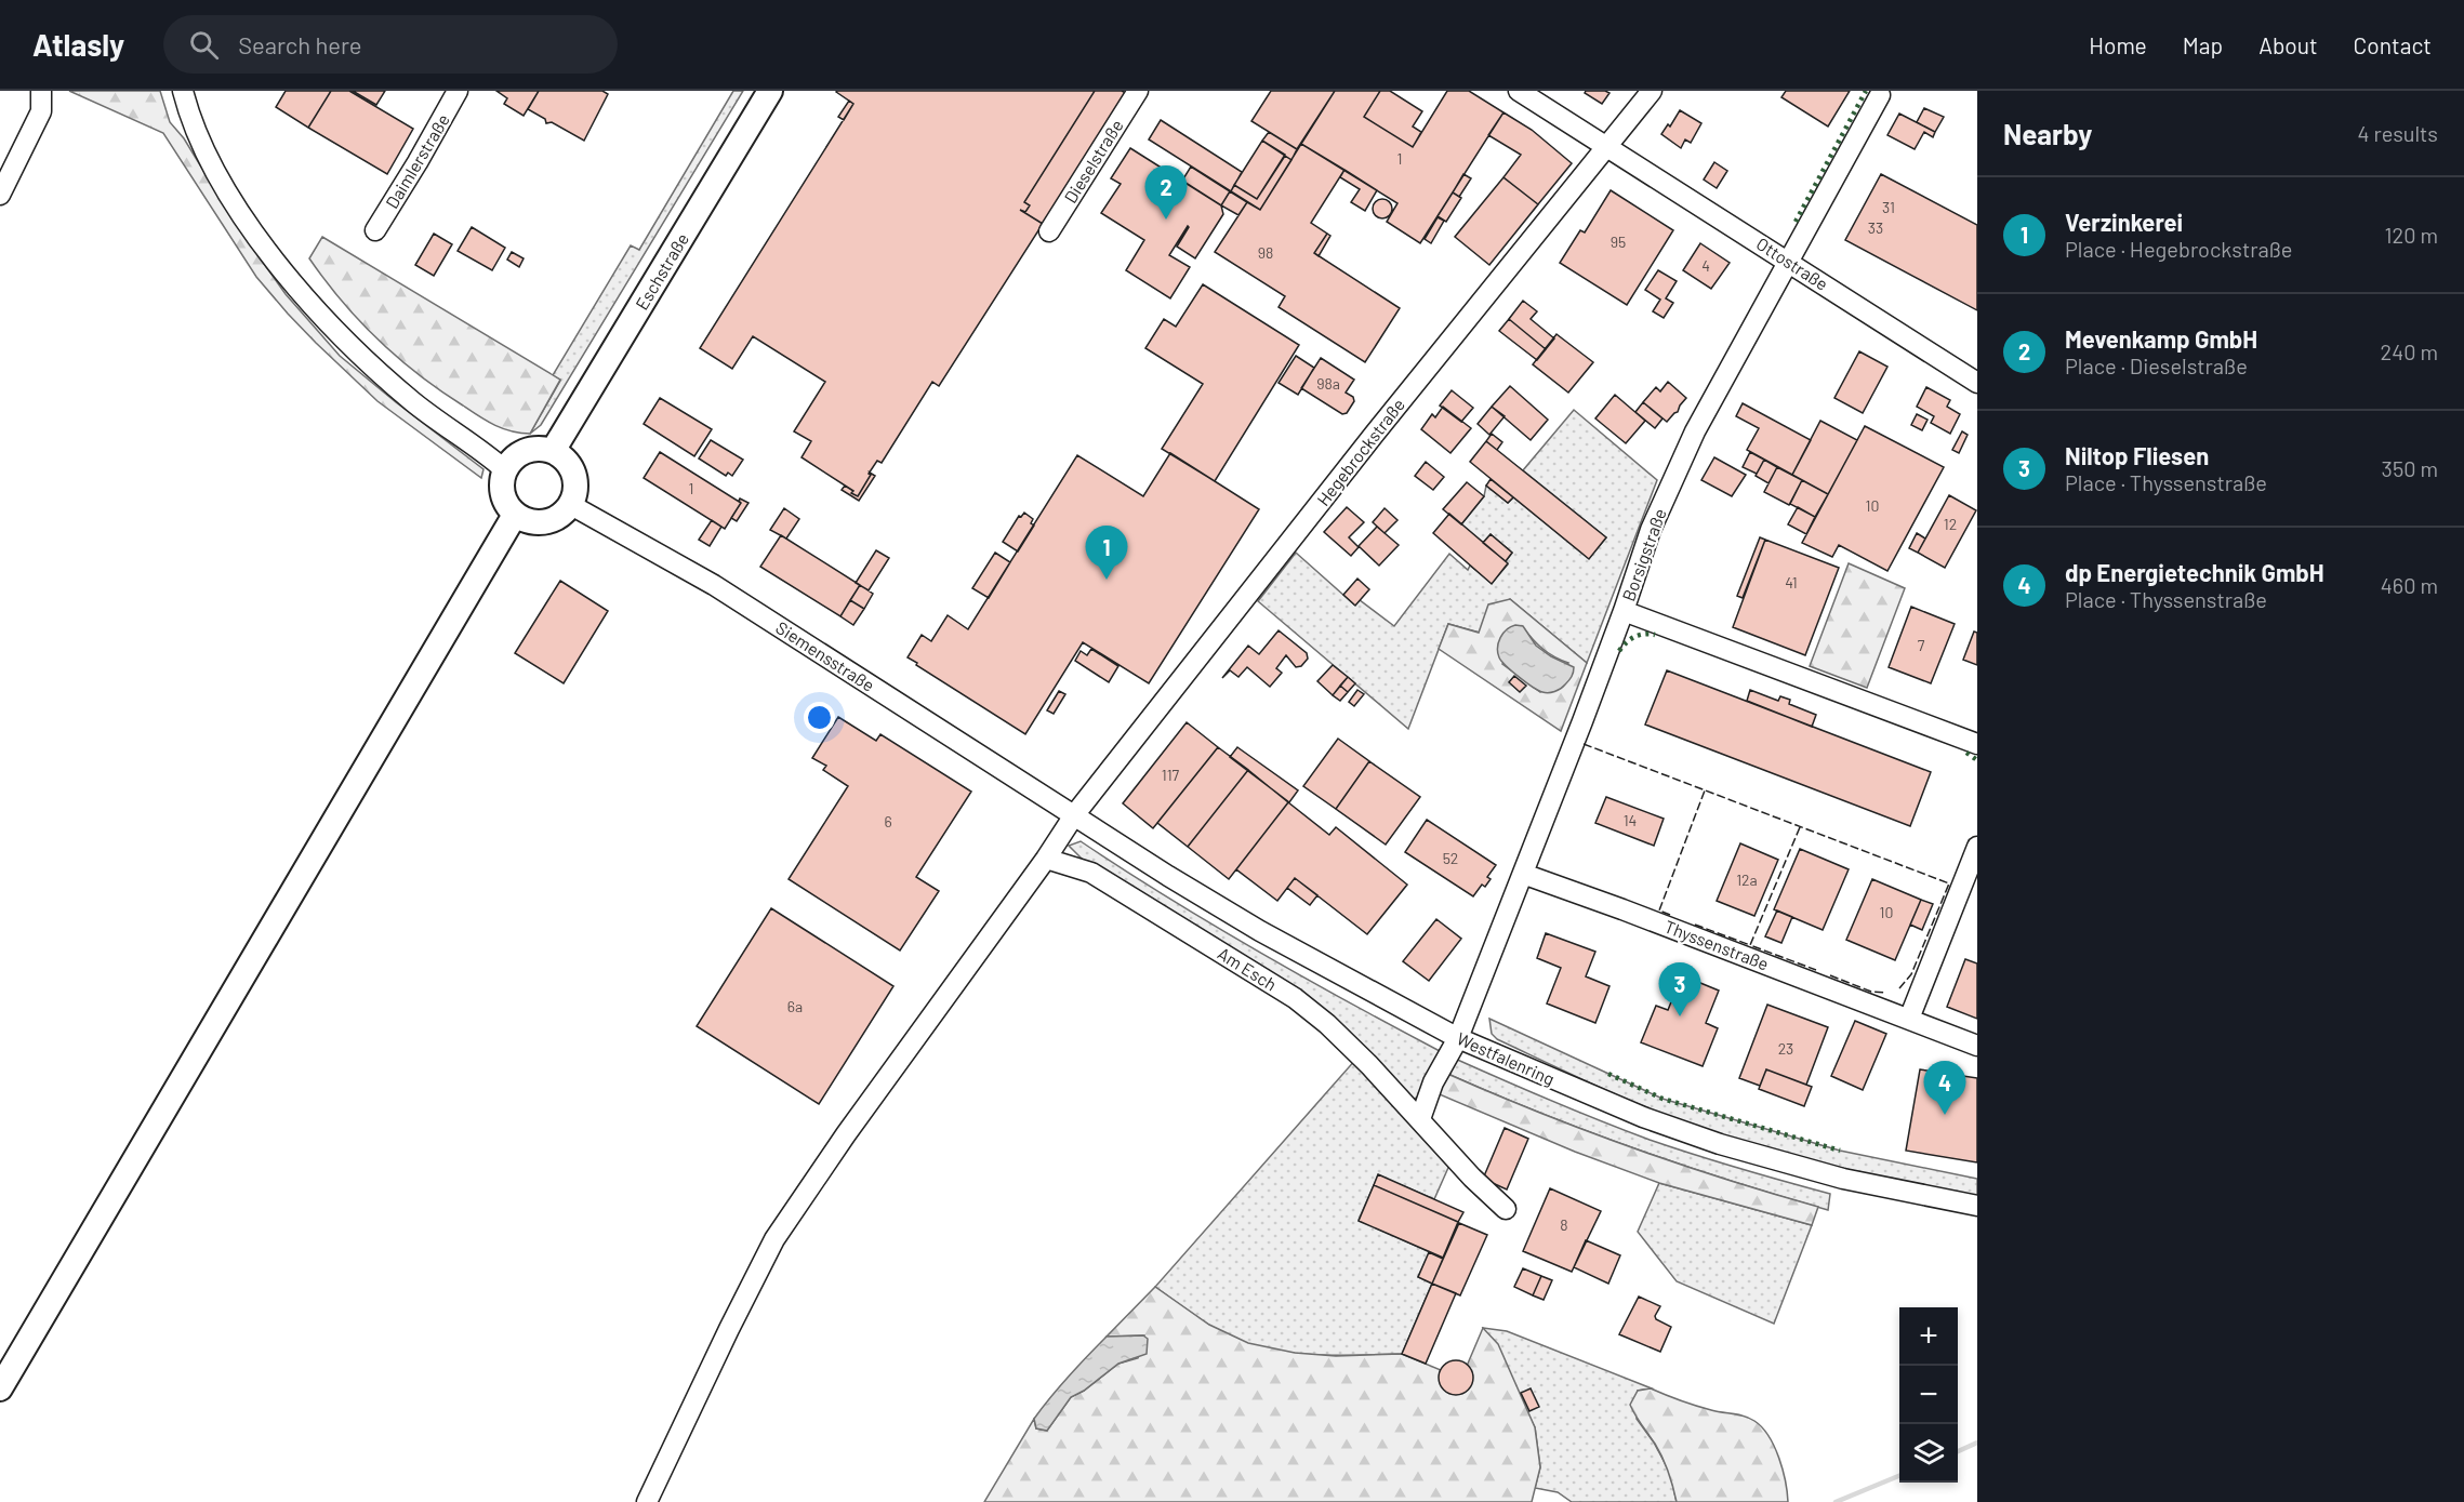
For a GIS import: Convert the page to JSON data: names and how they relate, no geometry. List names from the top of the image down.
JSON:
{
  "streets": {
    "main road": ["Eschstraße"],
    "street": [
      "Daimlerstraße",
      "Dieselstraße",
      "Ottostraße",
      "Hegebrockstraße",
      "Borsigstraße",
      "Siemensstraße",
      "Thyssenstraße",
      "Am Esch",
      "Westfalenring"
    ]
  },
  "crossings": [
    ["Ottostraße", "Hegebrockstraße"],
    ["Ottostraße", "Borsigstraße"],
    ["Eschstraße", "Siemensstraße"],
    ["Hegebrockstraße", "Siemensstraße"],
    ["Hegebrockstraße", "Am Esch"],
    ["Hegebrockstraße", "Westfalenring"],
    ["Borsigstraße", "Thyssenstraße"],
    ["Borsigstraße", "Westfalenring"],
    ["Siemensstraße", "Westfalenring"]
  ],
  "house_numbers": [
    "1",
    "31",
    "33",
    "95",
    "98",
    "4",
    "98a",
    "1",
    "10",
    "12",
    "41",
    "7",
    "117",
    "14",
    "6",
    "52",
    "12a",
    "10",
    "6a",
    "23",
    "8"
  ],
  "page": {
    "header": "Atlasly",
    "search": "Search here",
    "nav": [
      "Home",
      "Map",
      "About",
      "Contact"
    ],
    "heading": ["Nearby", "4 results"],
    "pins": [
      "2",
      "1",
      "3",
      "4"
    ],
    "list": [
      {
        "mark": "1",
        "name": "Verzinkerei",
        "note": "Place · Hegebrockstraße",
        "value": "120 m"
      },
      {
        "mark": "2",
        "name": "Mevenkamp GmbH",
        "note": "Place · Dieselstraße",
        "value": "240 m"
      },
      {
        "mark": "3",
        "name": "Niltop Fliesen",
        "note": "Place · Thyssenstraße",
        "value": "350 m"
      },
      {
        "mark": "4",
        "name": "dp Energietechnik GmbH",
        "note": "Place · Thyssenstraße",
        "value": "460 m"
      }
    ],
    "map_buttons": ["+", "−"]
  }
}
